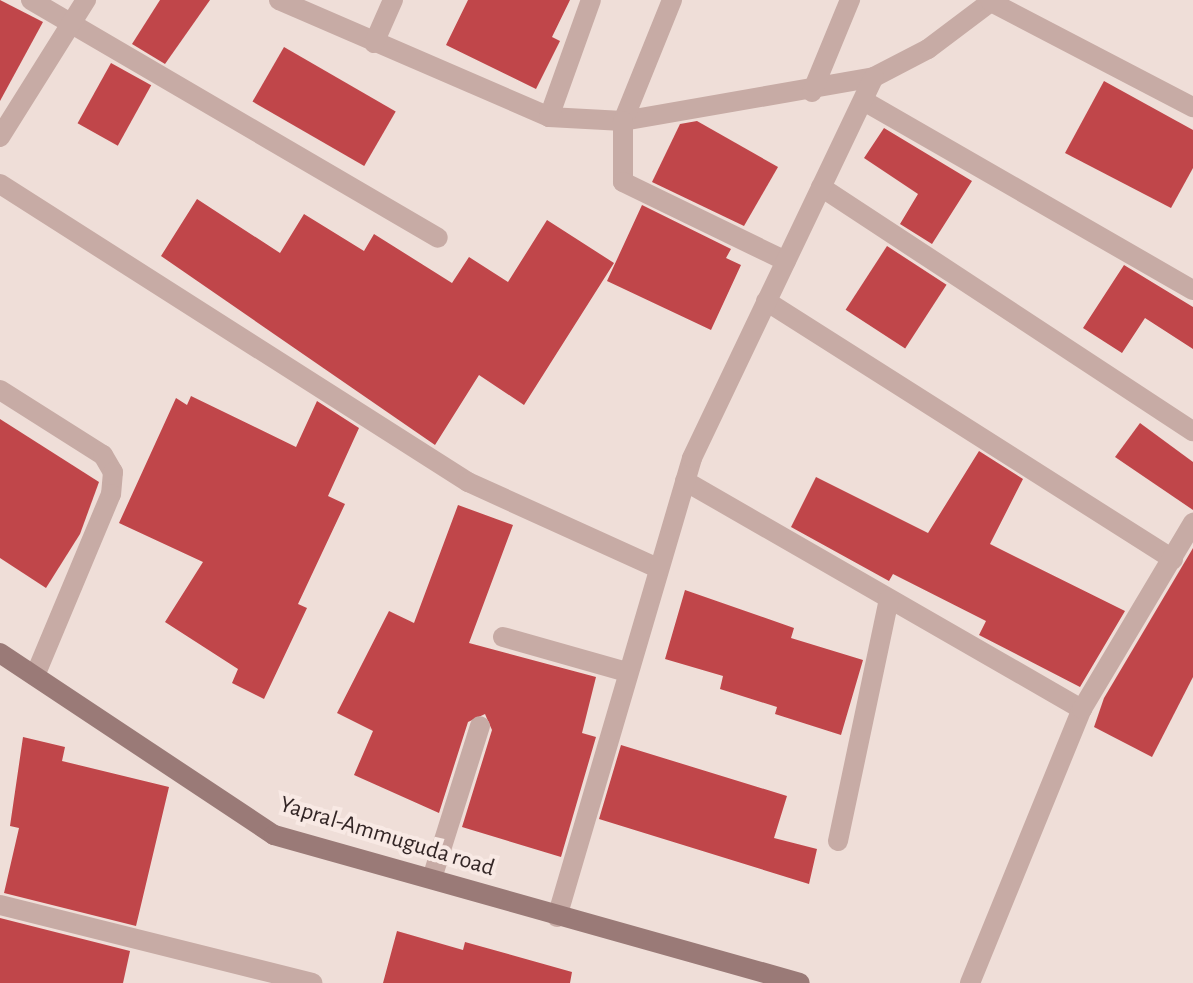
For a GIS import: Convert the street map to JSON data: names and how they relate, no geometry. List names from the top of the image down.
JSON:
{
  "streets": {
    "main road": ["Yapral-Ammuguda road"]
  }
}
